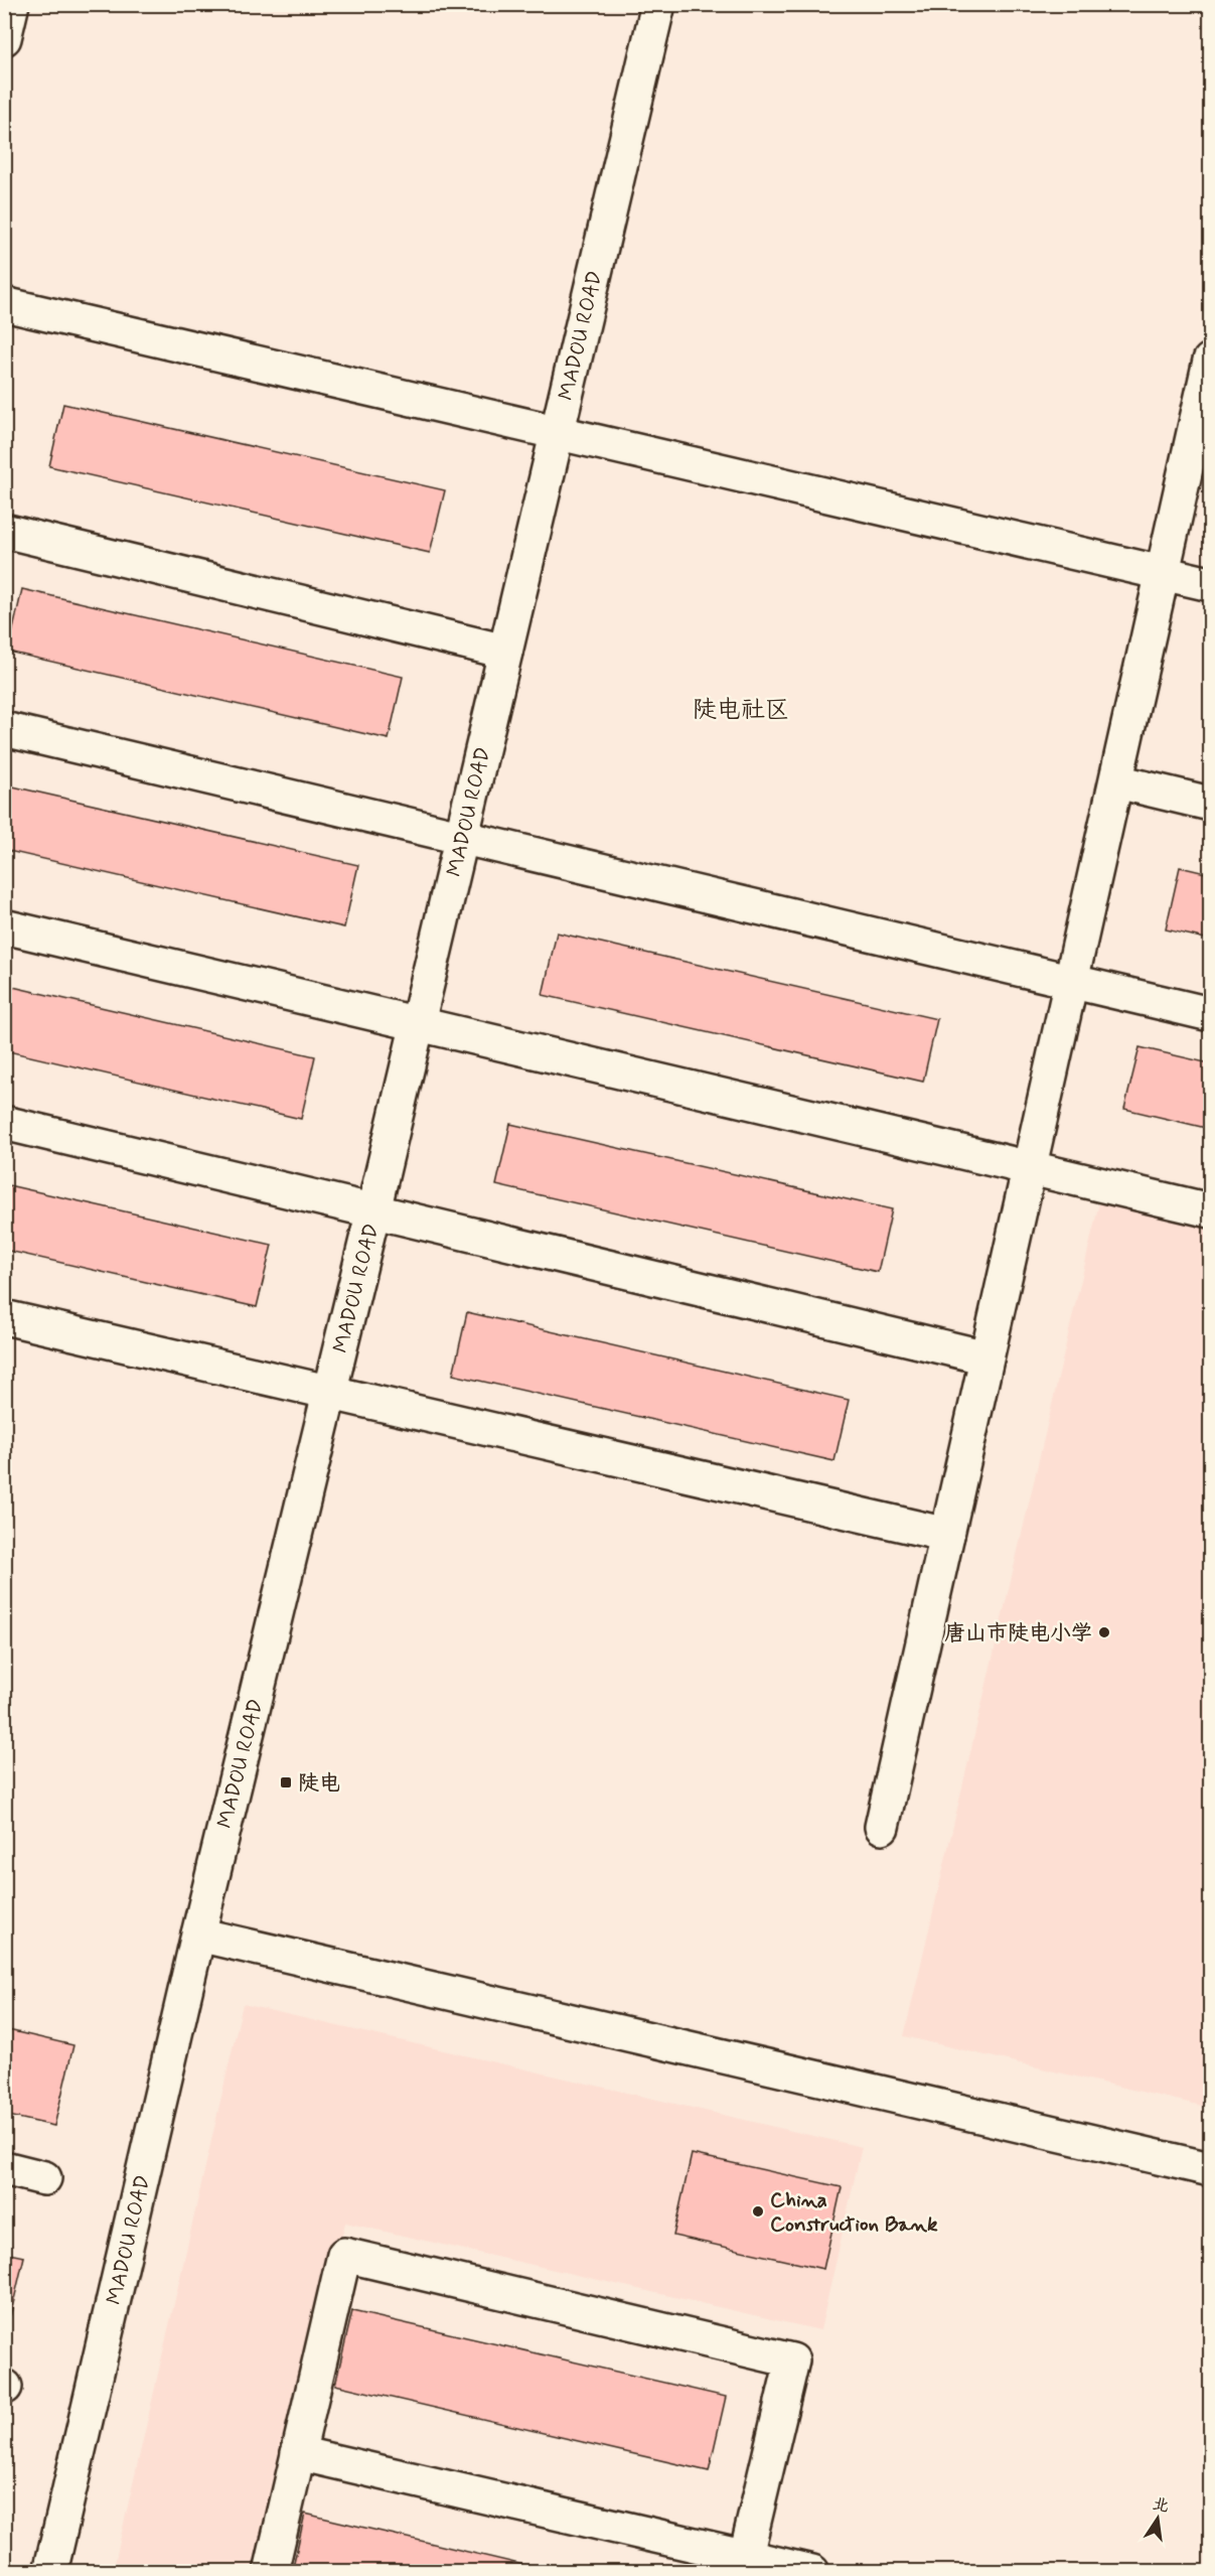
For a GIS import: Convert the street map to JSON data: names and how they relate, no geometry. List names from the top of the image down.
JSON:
{
  "streets": {
    "street": ["MADOU ROAD"]
  },
  "districts": ["陡电社区"],
  "places": {
    "other": ["唐山市陡电小学", "China Construction Bank"],
    "transit": ["陡电"]
  },
  "north": "top"
}
